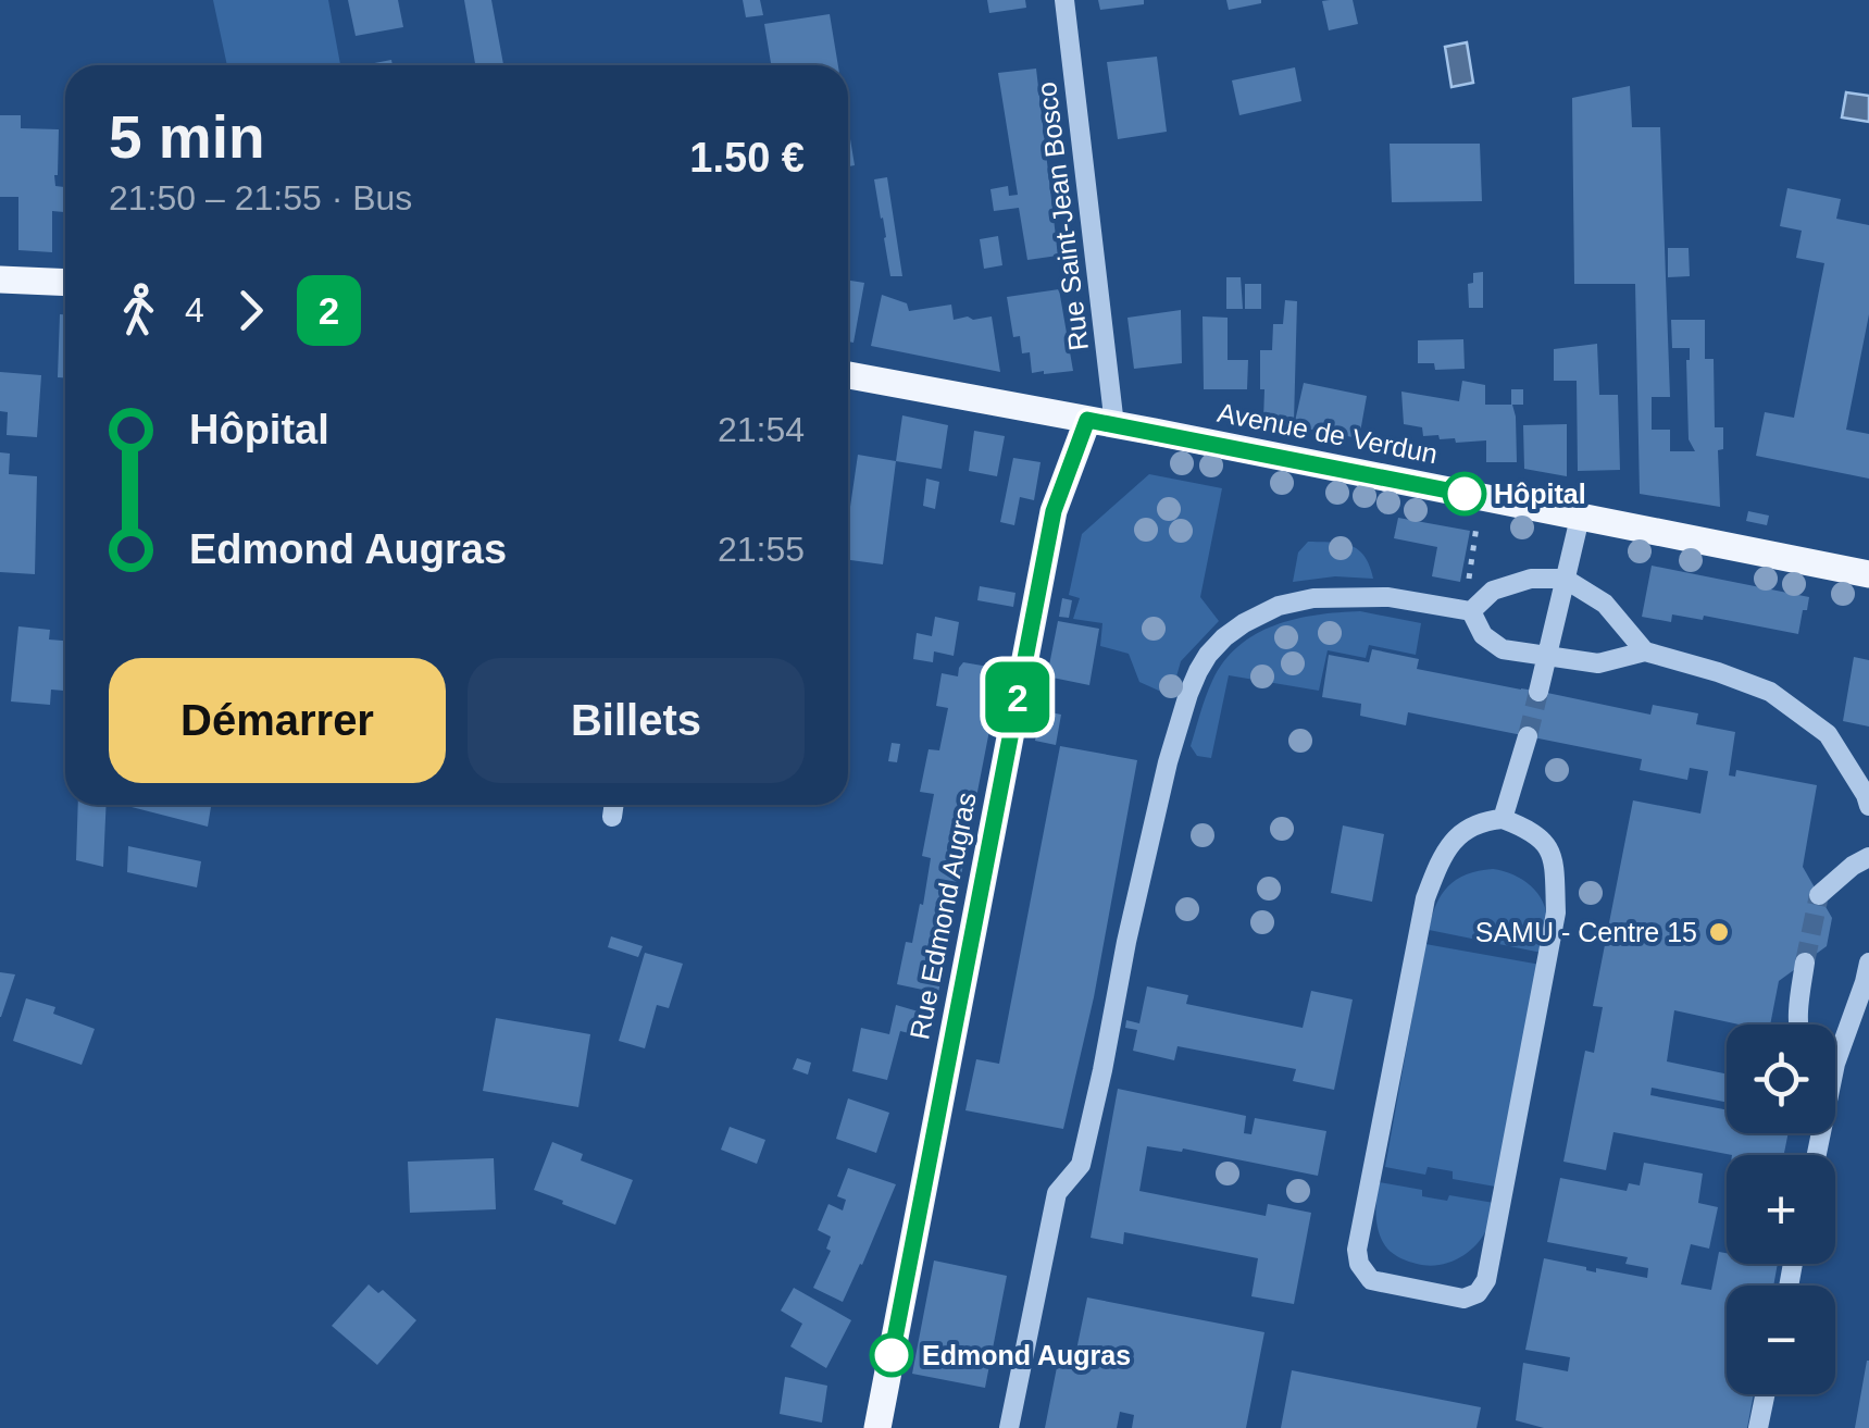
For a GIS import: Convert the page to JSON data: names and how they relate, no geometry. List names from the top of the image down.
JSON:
{
  "streets": {
    "main road": ["Avenue de Verdun", "Rue Edmond Augras"],
    "street": ["Rue Saint-Jean Bosco"]
  },
  "crossings": [
    ["Rue Saint-Jean Bosco", "Avenue de Verdun"],
    ["Rue Saint-Jean Bosco", "Rue Edmond Augras"],
    ["Avenue de Verdun", "Rue Edmond Augras"]
  ],
  "places": ["Hôpital", "SAMU - Centre 15", "Edmond Augras"],
  "lines": ["bus line 2"],
  "page": {
    "on_map": "2",
    "heading": ["5 min", "21:50 – 21:55 · Bus", "1.50 €"],
    "legs": ["4", "2"],
    "list": [
      {
        "name": "Hôpital",
        "value": "21:54"
      },
      {
        "name": "Edmond Augras",
        "value": "21:55"
      }
    ],
    "buttons": ["Démarrer", "Billets"],
    "map_buttons": ["+", "−"]
  }
}
